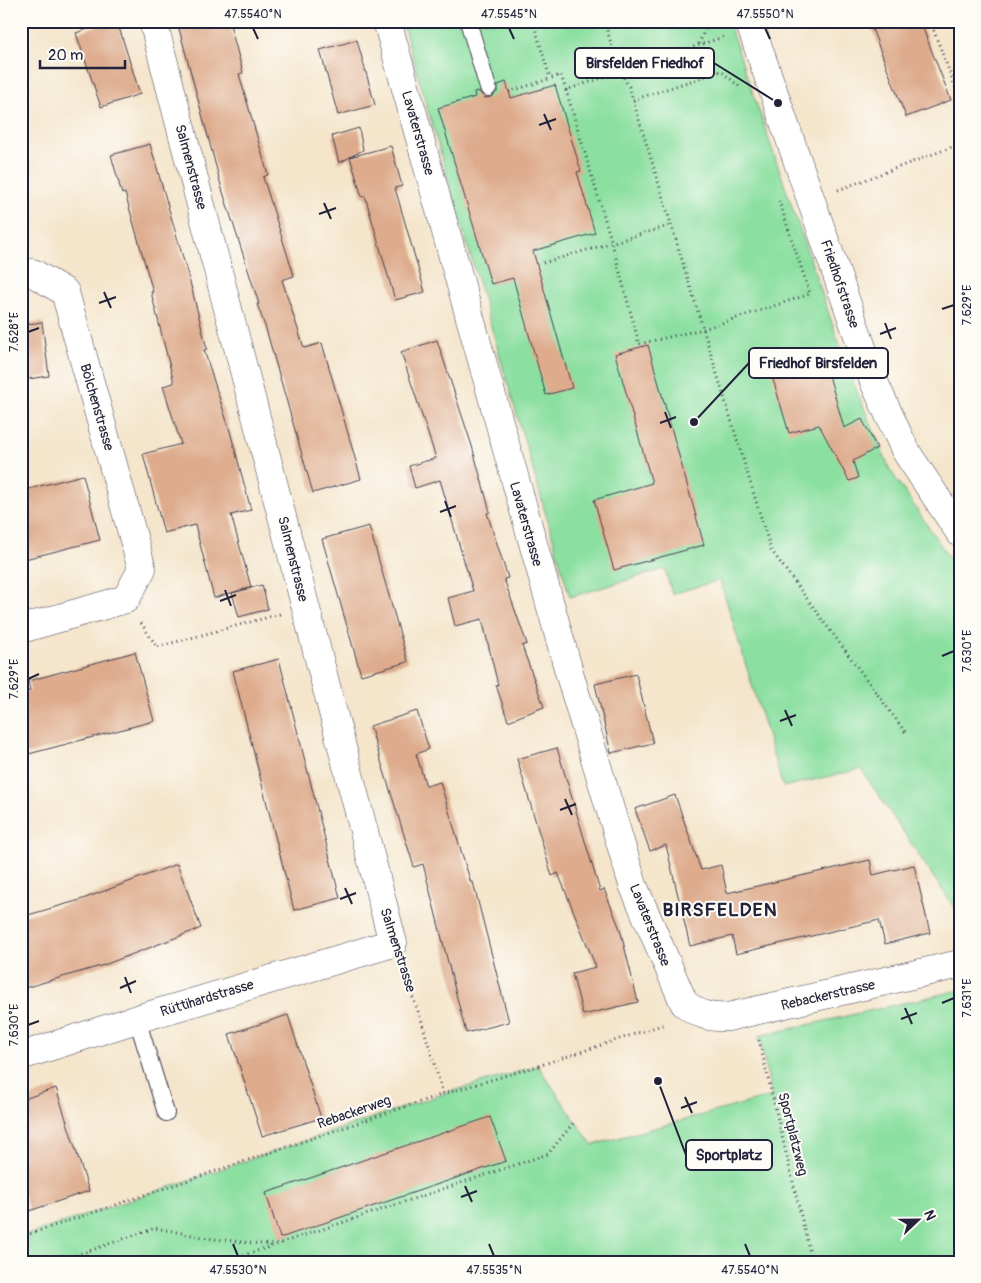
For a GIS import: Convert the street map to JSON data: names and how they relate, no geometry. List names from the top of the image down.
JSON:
{
  "streets": {
    "street": [
      "Lavaterstrasse",
      "Salmenstrasse",
      "Friedhofstrasse",
      "Bölchenstrasse",
      "Rebackerstrasse",
      "Rüttihardstrasse"
    ],
    "path": ["Rebackerweg", "Sportplatzweg"]
  },
  "crossings": [
    ["Lavaterstrasse", "Rebackerstrasse"],
    ["Lavaterstrasse", "Rebackerweg"],
    ["Salmenstrasse", "Rüttihardstrasse"],
    ["Salmenstrasse", "Rebackerweg"],
    ["Rebackerstrasse", "Rebackerweg"],
    ["Rebackerstrasse", "Sportplatzweg"]
  ],
  "districts": ["BIRSFELDEN"],
  "places": ["Birsfelden Friedhof", "Friedhof Birsfelden", "Sportplatz"],
  "scale_bar": "20 m",
  "north": "right",
  "coordinates": [
    "47.5540°N",
    "47.5545°N",
    "47.5550°N",
    "7.629°E",
    "7.628°E",
    "7.630°E",
    "7.631°E",
    "47.5530°N",
    "47.5535°N"
  ]
}
